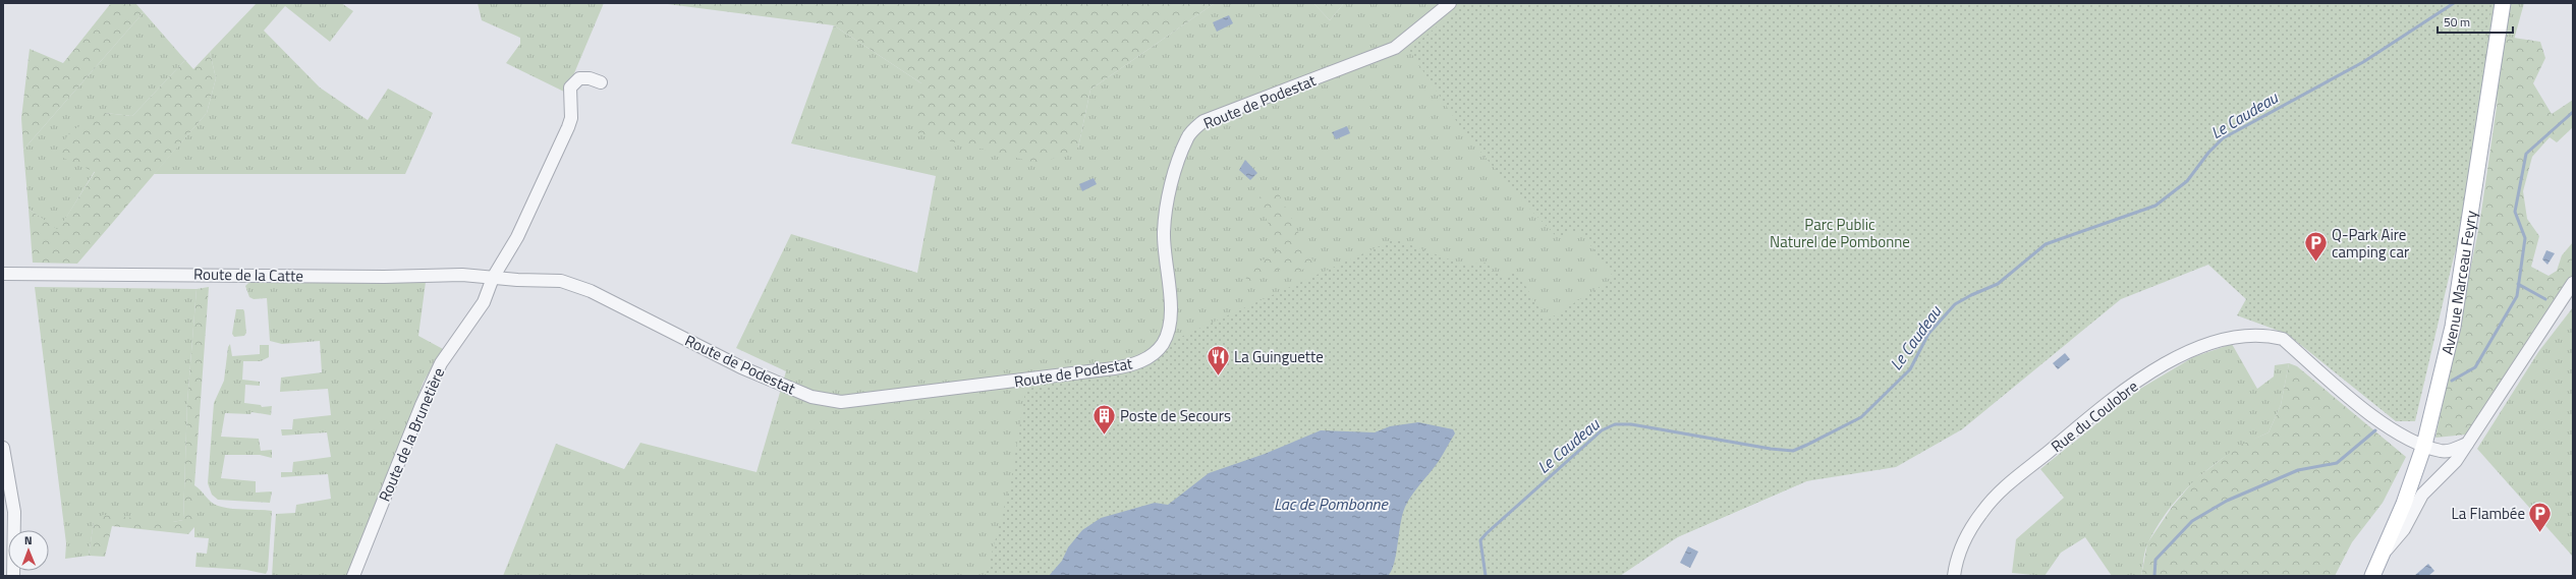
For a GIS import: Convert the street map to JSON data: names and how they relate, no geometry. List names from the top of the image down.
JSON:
{
  "streets": {
    "main road": ["Avenue Marceau Feyry"],
    "street": [
      "Route de Podestat",
      "Route de la Catte",
      "Rue du Coulobre",
      "Route de la Brunetière"
    ]
  },
  "crossings": [
    ["Route de Podestat", "Route de la Catte"],
    ["Route de Podestat", "Route de la Brunetière"],
    ["Route de la Catte", "Route de la Brunetière"],
    ["Avenue Marceau Feyry", "Rue du Coulobre"]
  ],
  "water": ["Le Caudeau", "Lac de Pombonne"],
  "parks": ["Parc Public Naturel de Pombonne"],
  "places": {
    "parking": ["Q-Park Aire camping car", "La Flambée"],
    "restaurant": ["La Guinguette"],
    "building": ["Poste de Secours"]
  },
  "scale_bar": "50 m",
  "north": "top"
}
